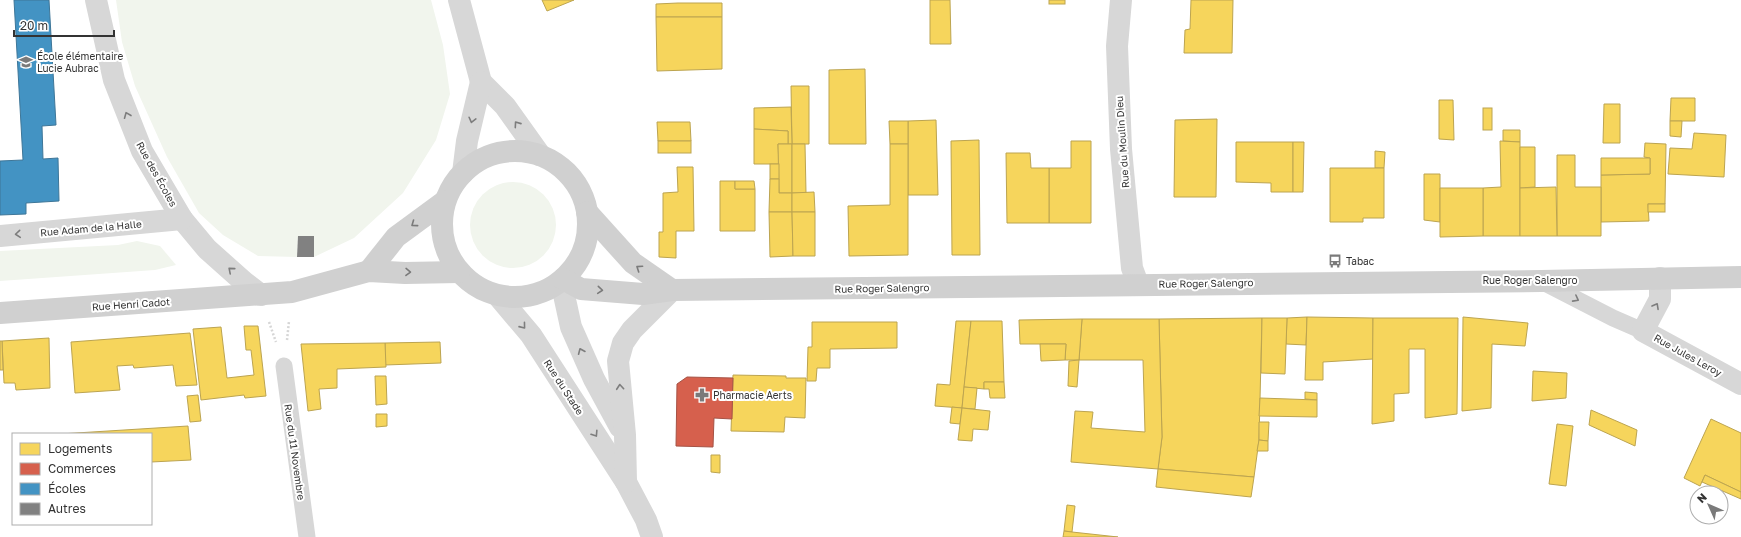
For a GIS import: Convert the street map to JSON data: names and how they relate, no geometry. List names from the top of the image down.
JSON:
{
  "streets": {
    "main road": ["Rue Roger Salengro", "Rue Henri Cadot"],
    "street": [
      "Rue du Moulin Dieu",
      "Rue des Écoles",
      "Rue Adam de la Halle",
      "Rue Jules Leroy",
      "Rue du Stade"
    ],
    "lane": ["Rue du 11 Novembre"]
  },
  "crossings": [
    ["Rue du Moulin Dieu", "Rue Roger Salengro"],
    ["Rue des Écoles", "Rue Adam de la Halle"],
    ["Rue des Écoles", "Rue Henri Cadot"],
    ["Rue Roger Salengro", "Rue Jules Leroy"],
    ["Rue Roger Salengro", "Rue du Stade"]
  ],
  "one_way": ["Rue des Écoles", "Rue Adam de la Halle"],
  "places": {
    "school or university": ["École élémentaire Lucie Aubrac"],
    "bus stop": ["Tabac"],
    "pharmacy": ["Pharmacie Aerts"]
  },
  "legend": [
    "Logements",
    "Commerces",
    "Écoles",
    "Autres"
  ],
  "scale_bar": "20 m",
  "north": "top left"
}
